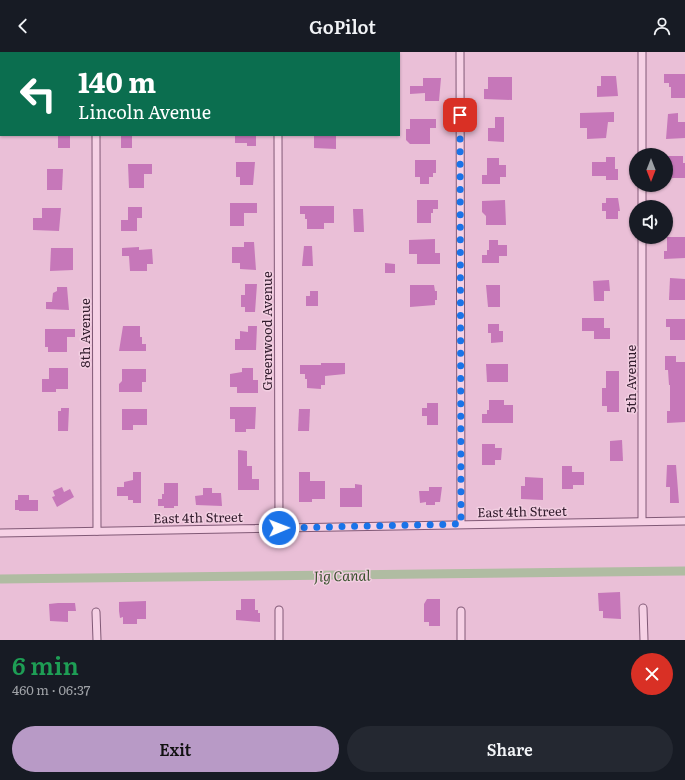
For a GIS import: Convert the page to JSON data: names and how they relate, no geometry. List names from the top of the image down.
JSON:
{
  "streets": {
    "street": [
      "Greenwood Avenue",
      "8th Avenue",
      "5th Avenue",
      "East 4th Street"
    ]
  },
  "crossings": [
    ["Greenwood Avenue", "East 4th Street"],
    ["8th Avenue", "East 4th Street"],
    ["5th Avenue", "East 4th Street"]
  ],
  "water": ["Jig Canal"],
  "north": "bottom",
  "page": {
    "header": "GoPilot",
    "turn": ["140 m", "Lincoln Avenue"],
    "heading": ["6 min", "460 m · 06:37"],
    "buttons": ["Exit", "Share"]
  }
}
